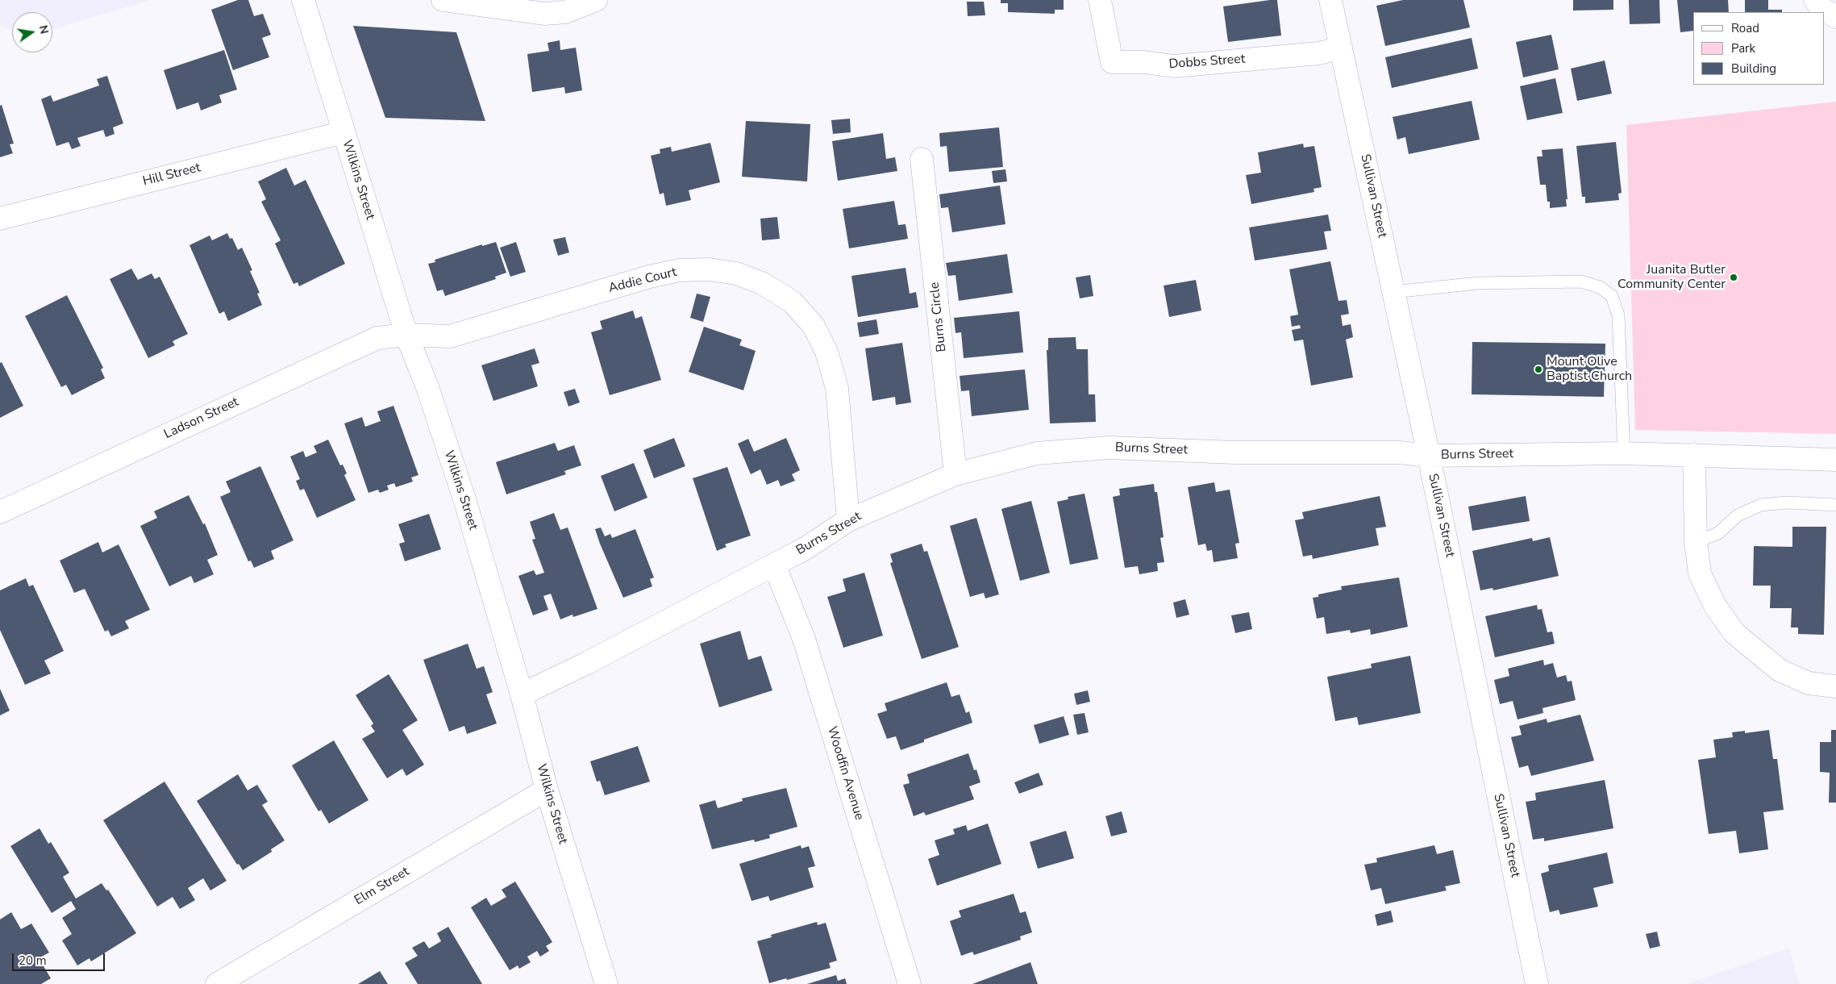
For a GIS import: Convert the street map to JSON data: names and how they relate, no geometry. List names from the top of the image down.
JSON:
{
  "streets": {
    "street": [
      "Dobbs Street",
      "Hill Street",
      "Wilkins Street",
      "Sullivan Street",
      "Addie Court",
      "Burns Circle",
      "Ladson Street",
      "Burns Street",
      "Woodfin Avenue",
      "Elm Street"
    ]
  },
  "crossings": [
    ["Dobbs Street", "Sullivan Street"],
    ["Hill Street", "Wilkins Street"],
    ["Wilkins Street", "Addie Court"],
    ["Wilkins Street", "Ladson Street"],
    ["Wilkins Street", "Burns Street"],
    ["Wilkins Street", "Elm Street"],
    ["Sullivan Street", "Burns Street"],
    ["Addie Court", "Ladson Street"],
    ["Addie Court", "Burns Street"],
    ["Burns Circle", "Burns Street"],
    ["Burns Street", "Woodfin Avenue"]
  ],
  "places": ["Juanita Butler Community Center", "Mount Olive Baptist Church"],
  "legend": ["Road", "Park", "Building"],
  "scale_bar": "20 m",
  "north": "right"
}
